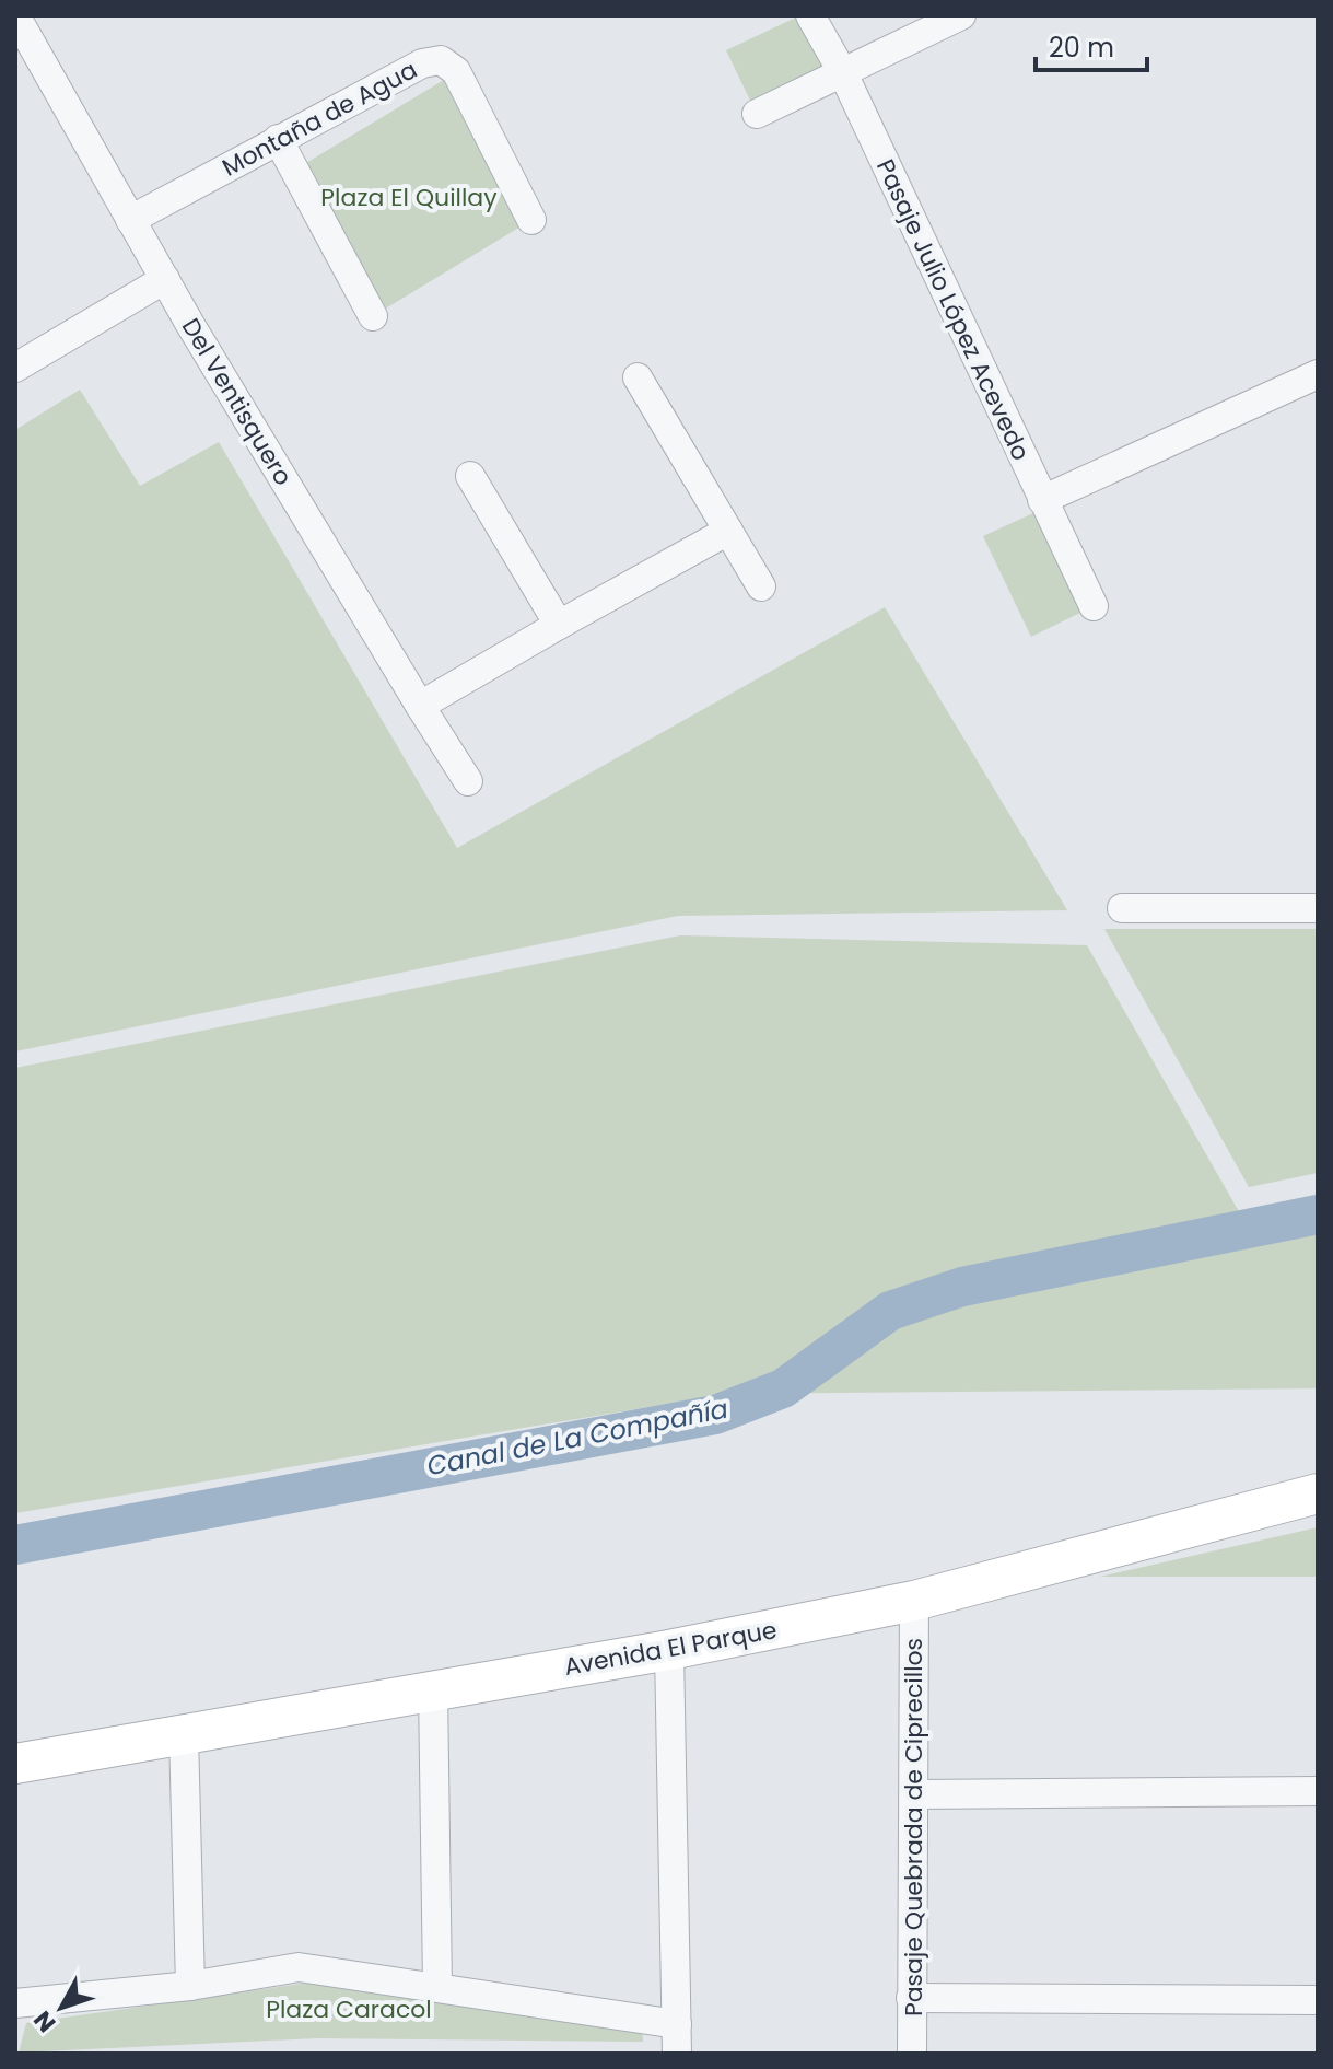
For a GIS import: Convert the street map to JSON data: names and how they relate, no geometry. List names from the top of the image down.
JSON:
{
  "streets": {
    "street": [
      "Montaña de Agua",
      "Pasaje Julio López Acevedo",
      "Del Ventisquero",
      "Avenida El Parque",
      "Pasaje Quebrada de Ciprecillos"
    ]
  },
  "crossings": [
    ["Montaña de Agua", "Del Ventisquero"],
    ["Avenida El Parque", "Pasaje Quebrada de Ciprecillos"]
  ],
  "water": ["Canal de La Compañía"],
  "parks": ["Plaza El Quillay", "Plaza Caracol"],
  "scale_bar": "20 m",
  "north": "bottom left"
}
